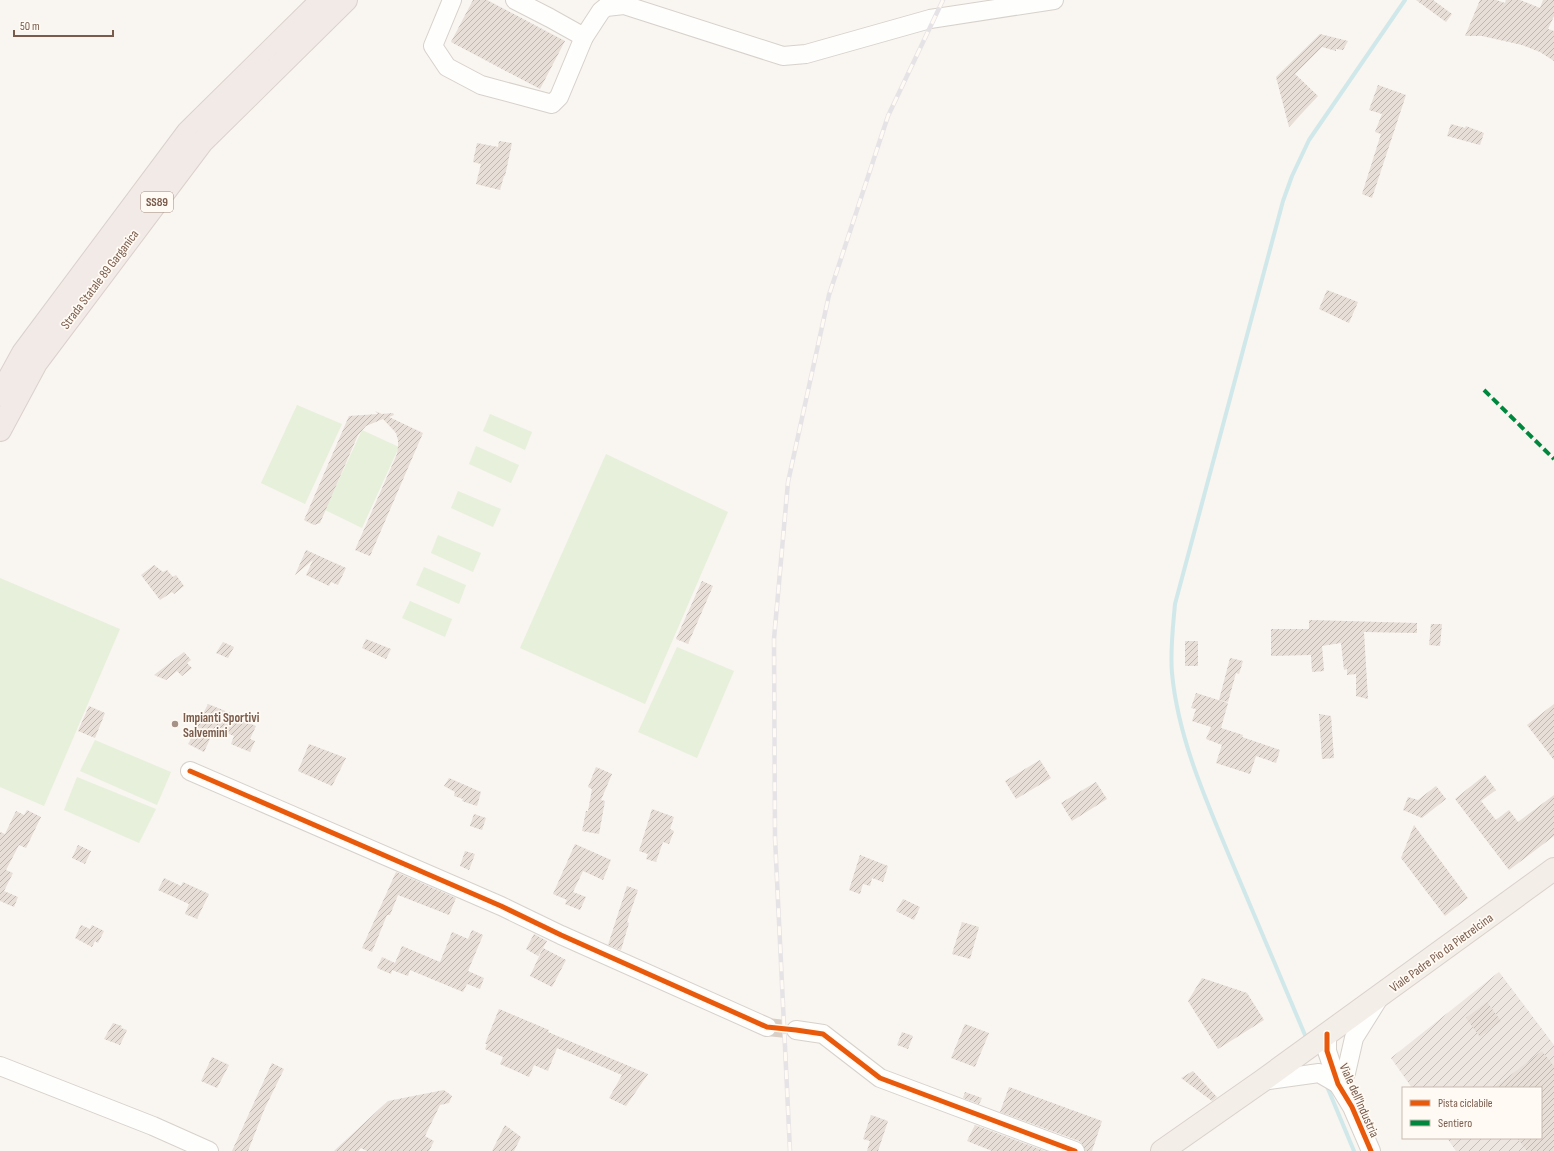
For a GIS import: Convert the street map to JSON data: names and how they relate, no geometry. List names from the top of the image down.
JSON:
{
  "streets": {
    "highway": ["SS89", "Strada Statale 89 Garganica"],
    "main road": ["Viale Padre Pio da Pietrelcina"],
    "street": ["Viale dell'Industria"]
  },
  "crossings": [
    ["Viale Padre Pio da Pietrelcina", "Viale dell'Industria"]
  ],
  "places": ["Impianti Sportivi Salvemini"],
  "legend": ["Pista ciclabile", "Sentiero"],
  "scale_bar": "50 m"
}
